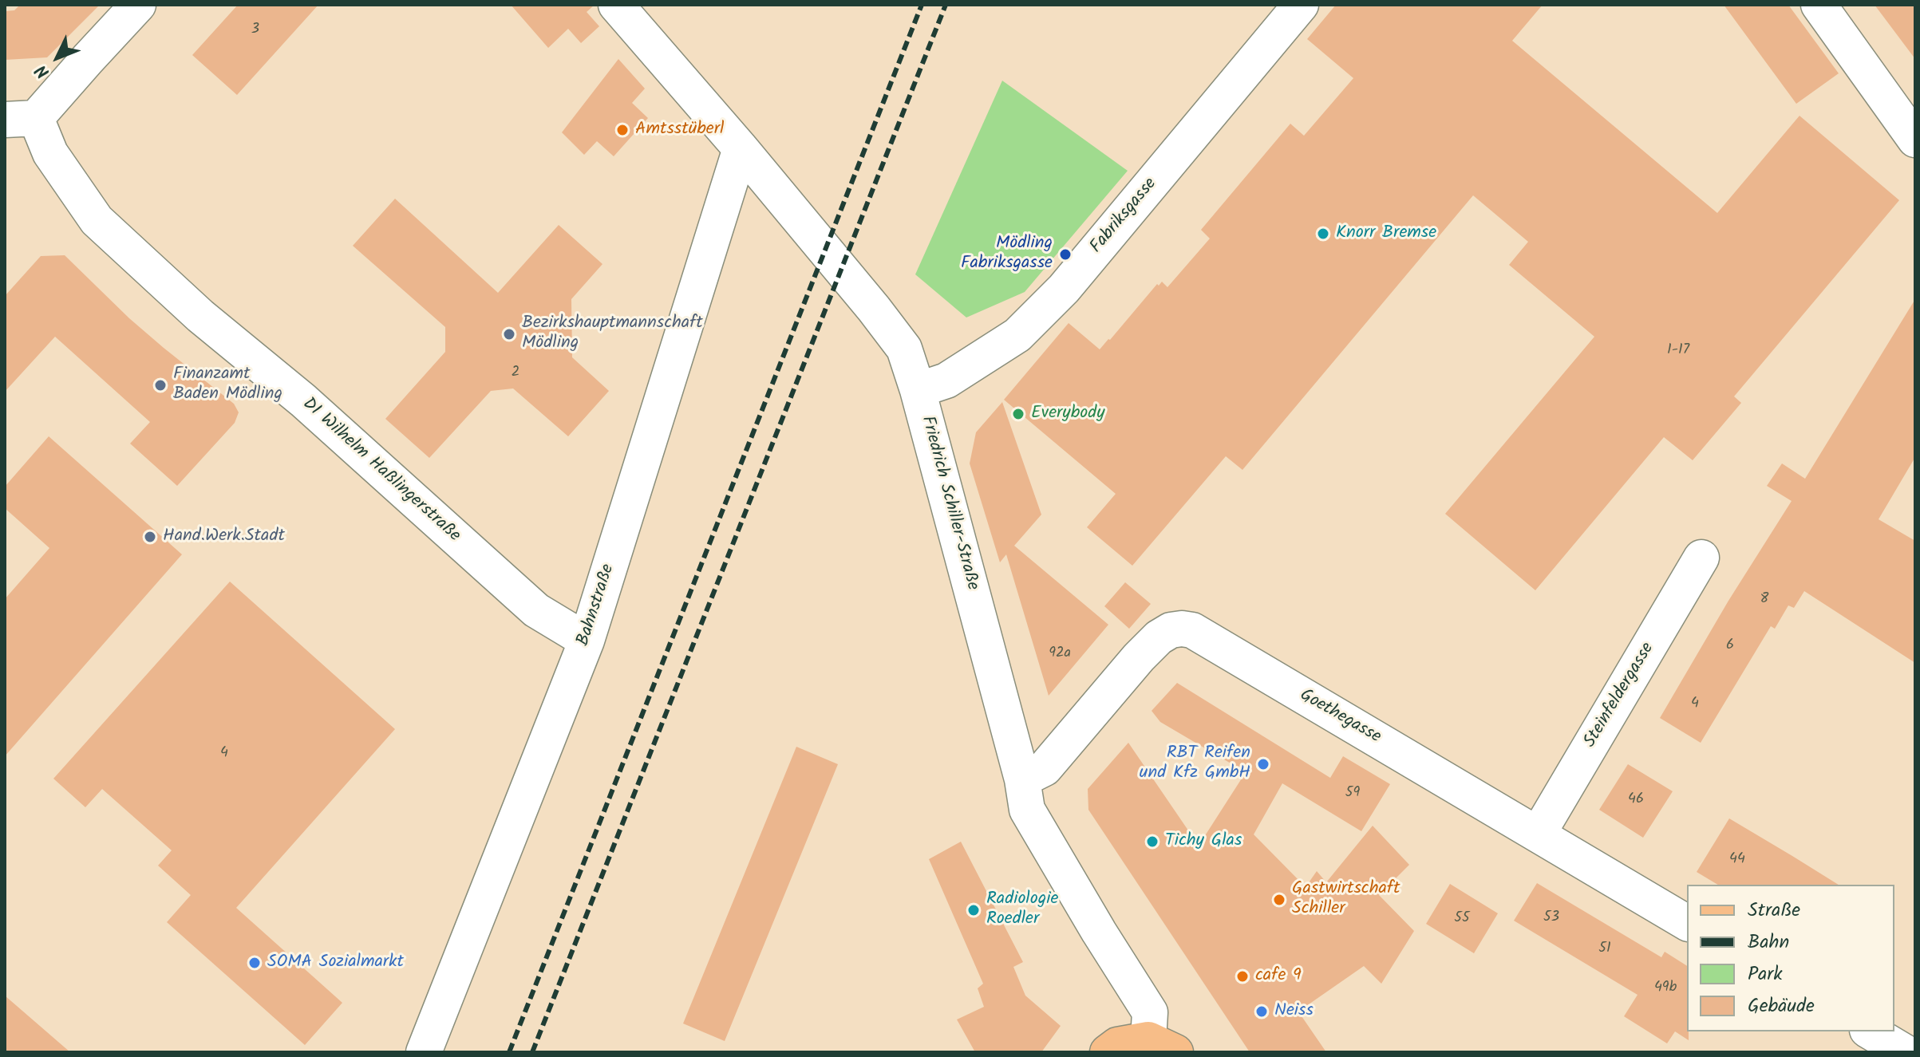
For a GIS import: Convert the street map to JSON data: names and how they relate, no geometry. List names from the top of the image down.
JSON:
{
  "streets": {
    "street": [
      "Fabriksgasse",
      "DI Wilhelm Haßlingerstraße",
      "Friedrich Schiller-Straße",
      "Bahnstraße",
      "Steinfeldergasse",
      "Goethegasse"
    ]
  },
  "crossings": [
    ["Fabriksgasse", "Friedrich Schiller-Straße"],
    ["DI Wilhelm Haßlingerstraße", "Bahnstraße"],
    ["Friedrich Schiller-Straße", "Bahnstraße"],
    ["Friedrich Schiller-Straße", "Goethegasse"],
    ["Steinfeldergasse", "Goethegasse"]
  ],
  "places": [
    "Amtsstüberl",
    "Knorr Bremse",
    "Mödling Fabriksgasse",
    "Bezirkshauptmannschaft Mödling",
    "Finanzamt Baden Mödling",
    "Everybody",
    "Hand.Werk.Stadt",
    "RBT Reifen und Kfz GmbH",
    "Tichy Glas",
    "Gastwirtschaft Schiller",
    "Radiologie Roedler",
    "SOMA Sozialmarkt",
    "cafe 9",
    "Neiss"
  ],
  "house_numbers": [
    "3",
    "1-17",
    "2",
    "8",
    "6",
    "92a",
    "4",
    "4",
    "59",
    "46",
    "44",
    "53",
    "55",
    "51",
    "49b"
  ],
  "legend": [
    "Straße",
    "Bahn",
    "Park",
    "Gebäude"
  ],
  "north": "bottom left"
}
